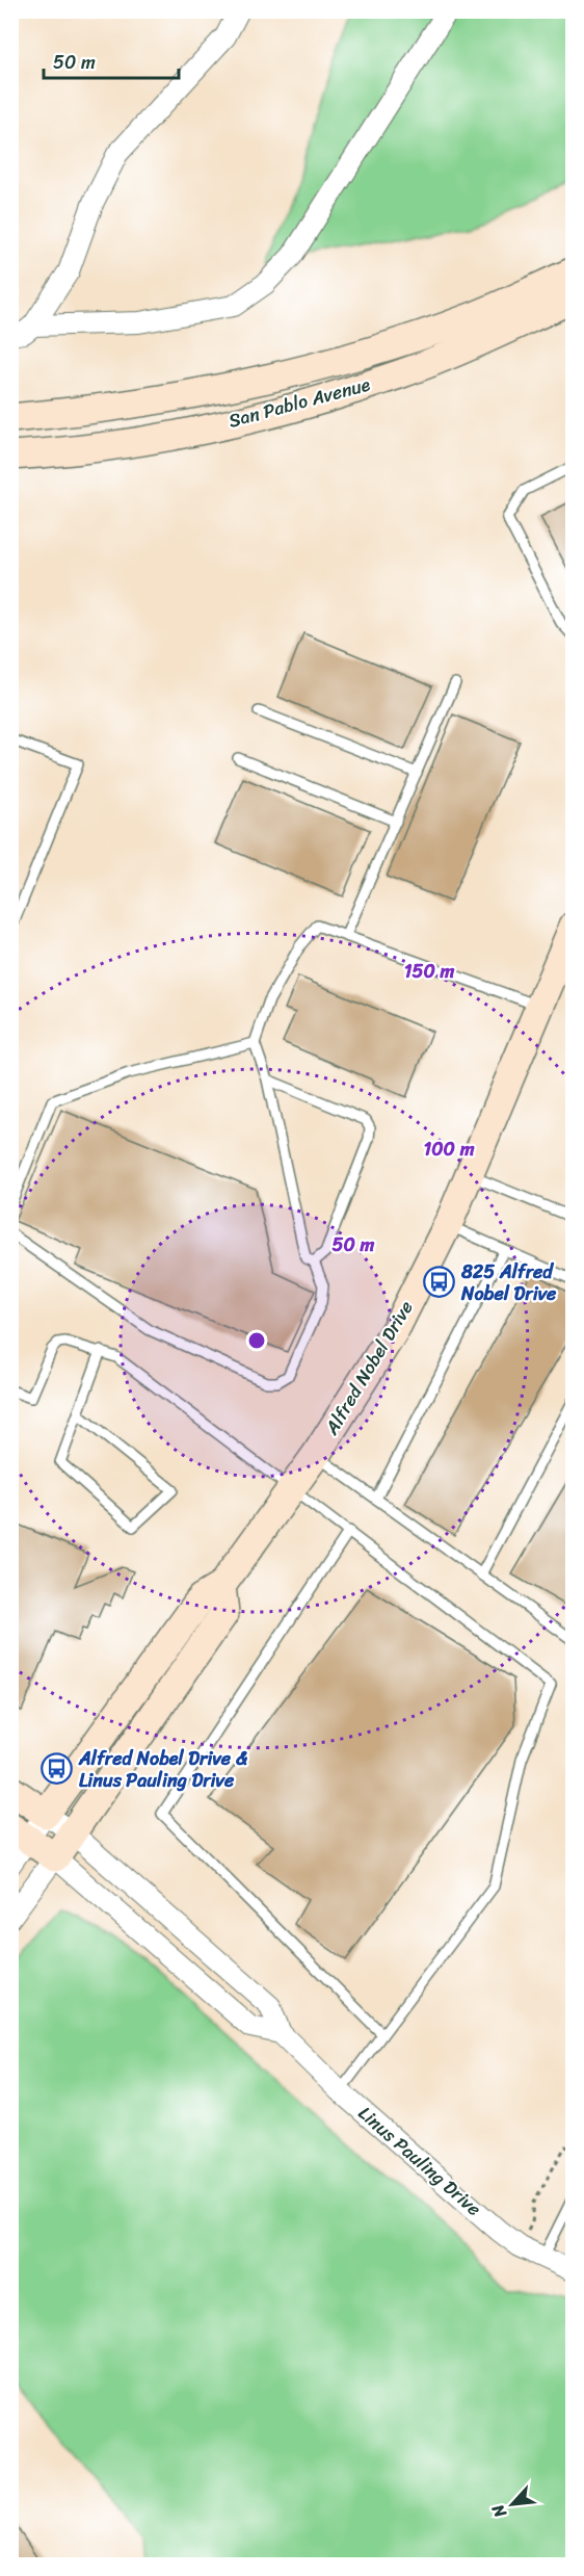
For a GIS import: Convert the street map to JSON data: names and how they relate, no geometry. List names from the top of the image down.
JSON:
{
  "streets": {
    "street": ["San Pablo Avenue", "Alfred Nobel Drive", "Linus Pauling Drive"]
  },
  "crossings": [
    ["Alfred Nobel Drive", "Linus Pauling Drive"]
  ],
  "places": {
    "bus stop": ["825 Alfred Nobel Drive", "Alfred Nobel Drive & Linus Pauling Drive"]
  },
  "scale_bar": "50 m",
  "north": "bottom left",
  "rings": ["150 m", "100 m", "50 m"]
}
